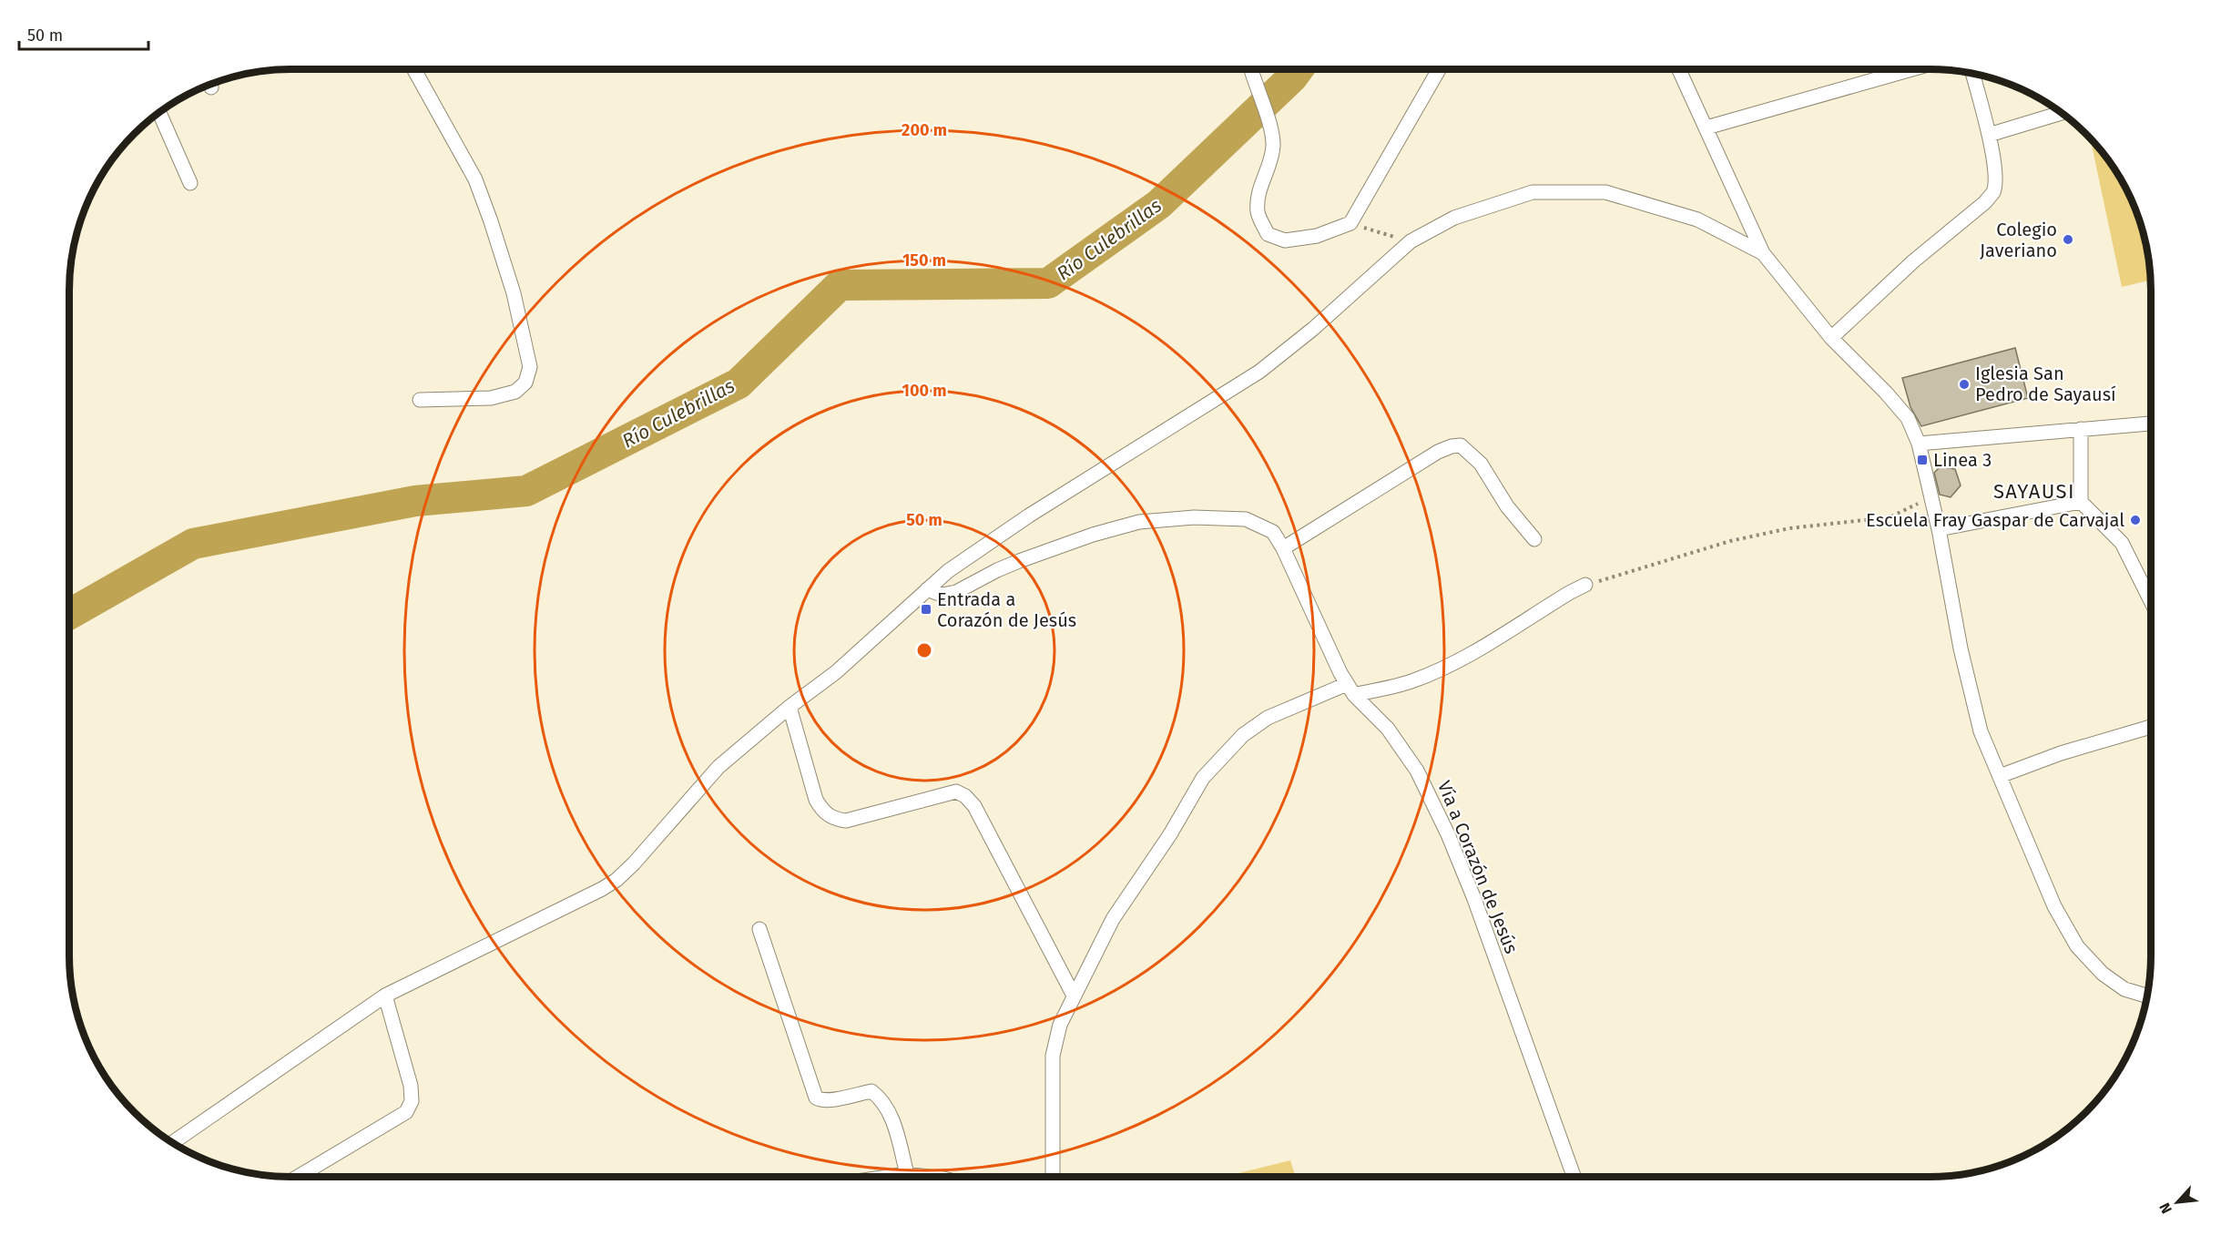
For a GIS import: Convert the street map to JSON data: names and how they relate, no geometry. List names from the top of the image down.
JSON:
{
  "streets": {
    "street": ["Vía a Corazón de Jesús"]
  },
  "districts": ["SAYAUSI"],
  "water": ["Río Culebrillas"],
  "places": {
    "other": ["Colegio Javeriano", "Iglesia San Pedro de Sayausí", "Escuela Fray Gaspar de Carvajal"],
    "transit": ["Linea 3", "Entrada a Corazón de Jesús"]
  },
  "scale_bar": "50 m",
  "north": "bottom left",
  "rings": [
    "200 m",
    "150 m",
    "100 m",
    "50 m"
  ]
}
